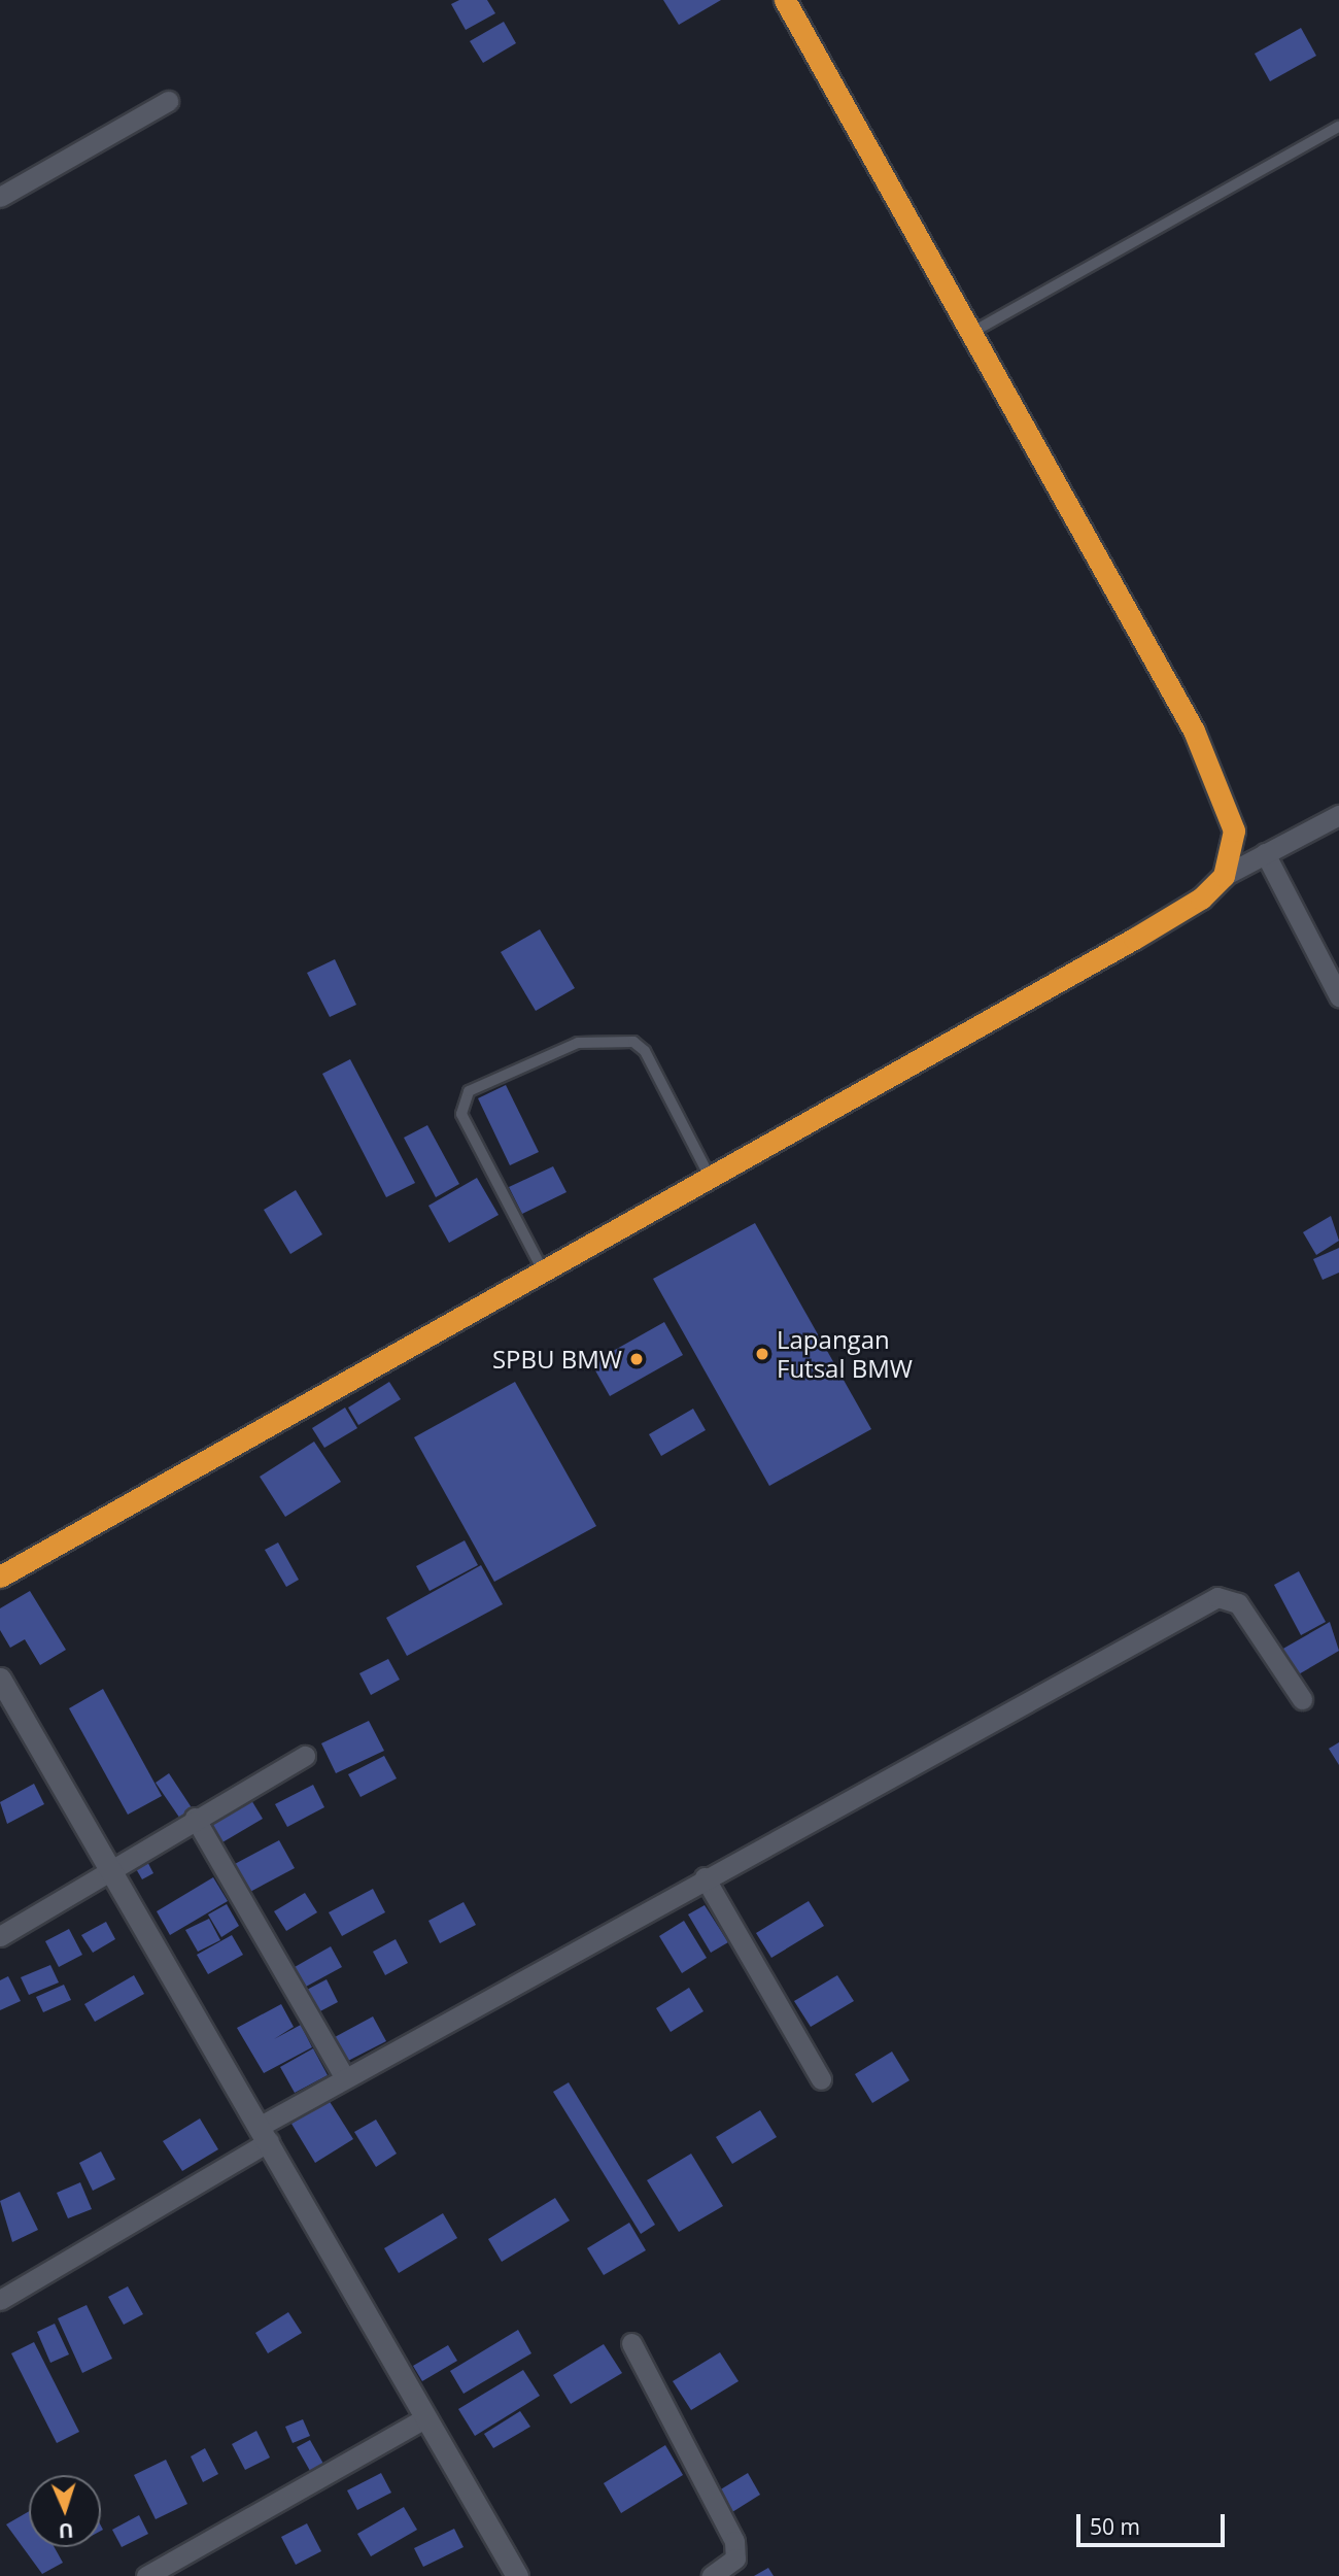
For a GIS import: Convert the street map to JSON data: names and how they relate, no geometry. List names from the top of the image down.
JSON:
{
  "places": ["Lapangan Futsal BMW", "SPBU BMW"],
  "scale_bar": "50 m",
  "north": "bottom"
}
